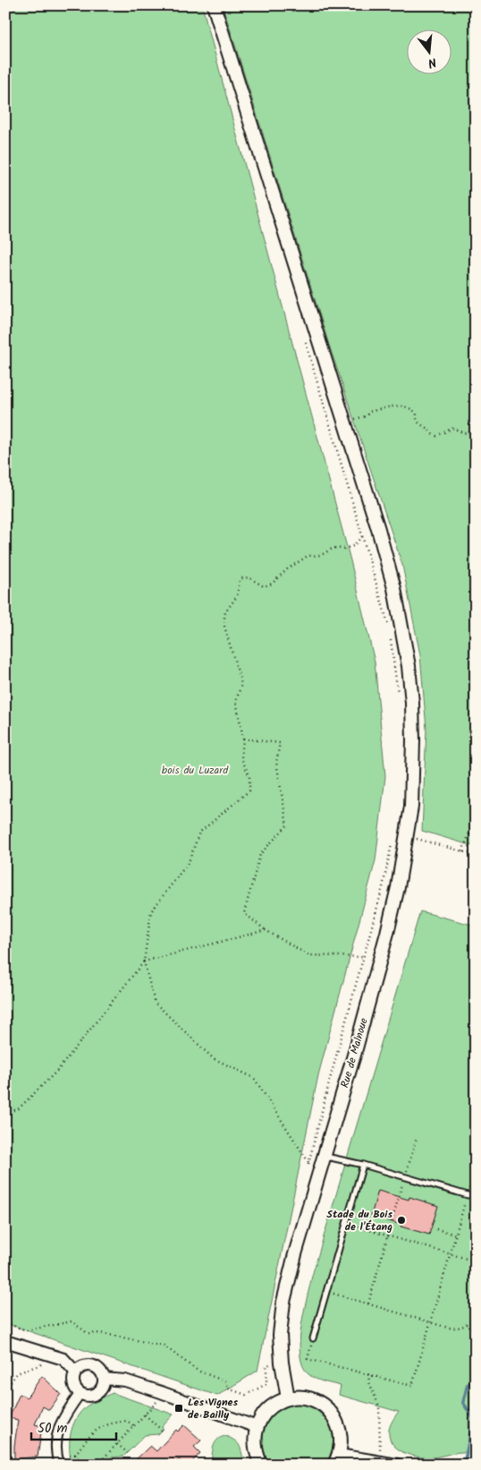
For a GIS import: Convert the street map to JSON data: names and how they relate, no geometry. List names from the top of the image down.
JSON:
{
  "streets": {
    "main road": ["Rue de Malnoue"]
  },
  "parks": ["bois du Luzard"],
  "places": {
    "other": ["Stade du Bois de l'Étang"],
    "transit": ["Les Vignes de Bailly"]
  },
  "scale_bar": "50 m",
  "north": "bottom"
}
